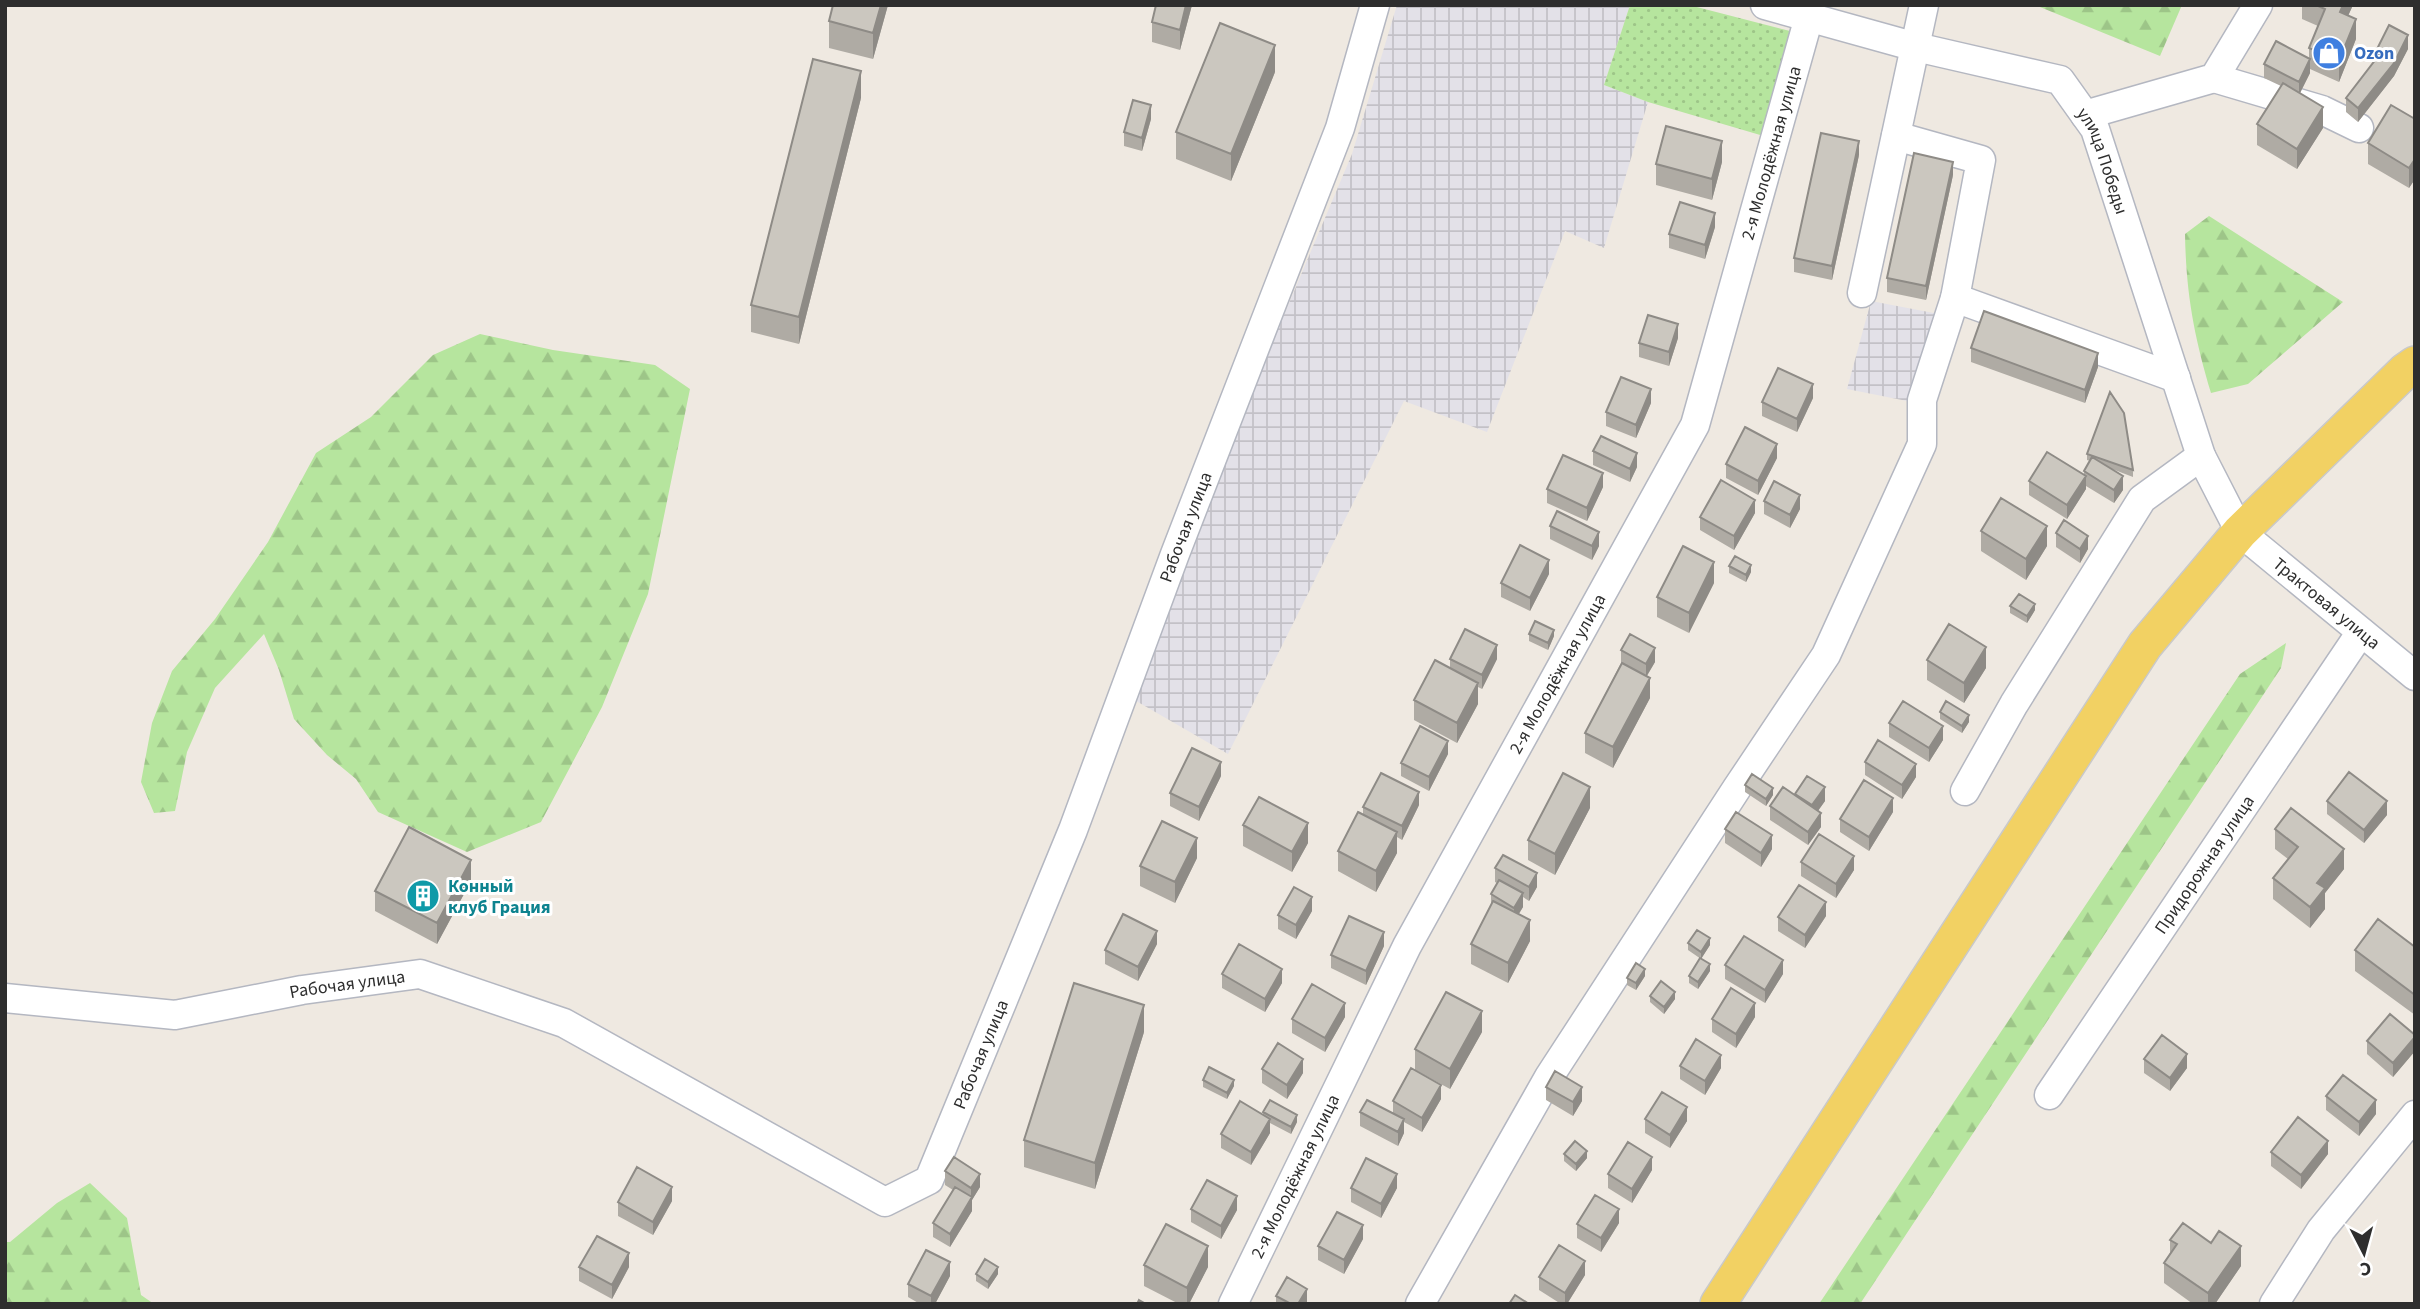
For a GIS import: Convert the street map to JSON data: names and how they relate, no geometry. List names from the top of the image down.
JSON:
{
  "streets": {
    "street": [
      "2-я Молодёжная улица",
      "улица Победы",
      "Рабочая улица",
      "Трактовая улица",
      "Придорожная улица"
    ]
  },
  "crossings": [
    ["2-я Молодёжная улица", "улица Победы"],
    ["улица Победы", "Трактовая улица"],
    ["Трактовая улица", "Придорожная улица"]
  ],
  "places": {
    "shop": ["Ozon"],
    "building": ["Конный клуб Грация"]
  },
  "north": "bottom"
}
